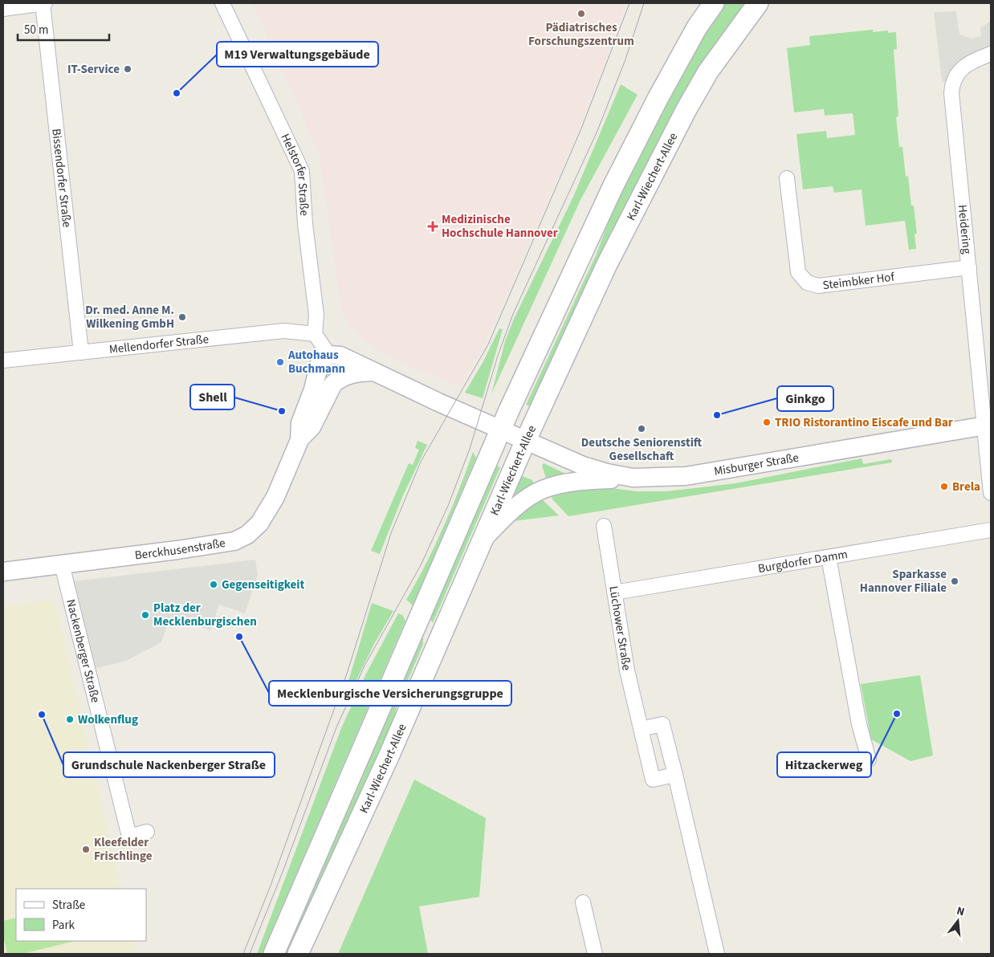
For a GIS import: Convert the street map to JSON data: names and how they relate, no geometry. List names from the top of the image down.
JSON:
{
  "streets": {
    "main road": ["Karl-Wiechert-Allee"],
    "street": [
      "Helstorfer Straße",
      "Bissendorfer Straße",
      "Heidering",
      "Steimbker Hof",
      "Mellendorfer Straße",
      "Misburger Straße",
      "Berckhusenstraße",
      "Burgdorfer Damm",
      "Lüchower Straße",
      "Nackenberger Straße"
    ]
  },
  "crossings": [
    ["Helstorfer Straße", "Mellendorfer Straße"],
    ["Karl-Wiechert-Allee", "Misburger Straße"],
    ["Bissendorfer Straße", "Mellendorfer Straße"],
    ["Heidering", "Steimbker Hof"],
    ["Heidering", "Misburger Straße"],
    ["Berckhusenstraße", "Nackenberger Straße"],
    ["Burgdorfer Damm", "Lüchower Straße"]
  ],
  "places": {
    "other": [
      "Pädiatrisches Forschungszentrum",
      "IT-Service",
      "M19 Verwaltungsgebäude",
      "Dr. med. Anne M. Wilkening GmbH",
      "Autohaus Buchmann",
      "Shell",
      "Ginkgo",
      "TRIO Ristorantino Eiscafe und Bar",
      "Deutsche Seniorenstift Gesellschaft",
      "Brela",
      "Sparkasse Hannover Filiale",
      "Gegenseitigkeit",
      "Platz der Mecklenburgischen",
      "Mecklenburgische Versicherungsgruppe",
      "Hitzackerweg",
      "Grundschule Nackenberger Straße",
      "Wolkenflug",
      "Kleefelder Frischlinge"
    ],
    "health": ["Medizinische Hochschule Hannover"]
  },
  "legend": ["Straße", "Park"],
  "scale_bar": "50 m",
  "north": "top"
}
